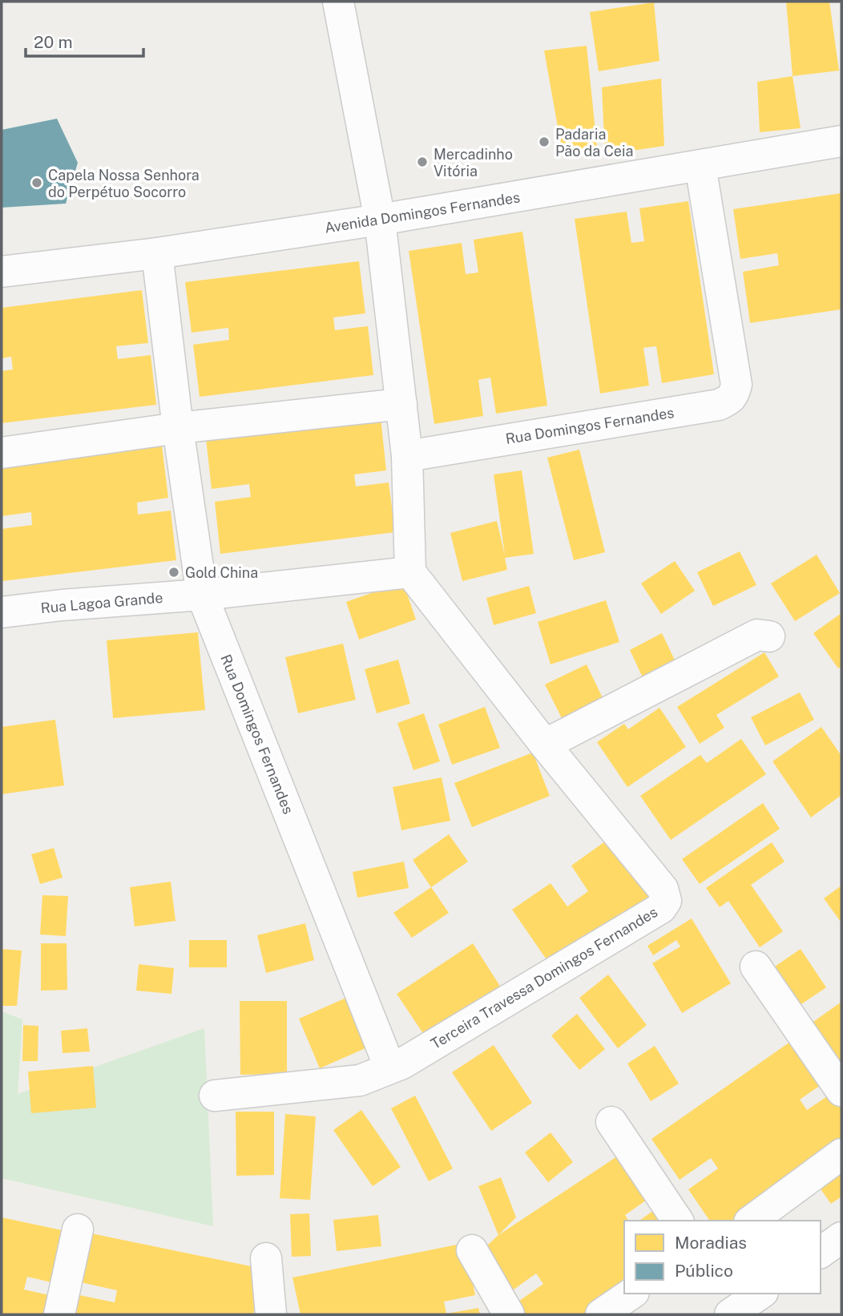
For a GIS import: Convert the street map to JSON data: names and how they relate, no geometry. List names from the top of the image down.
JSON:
{
  "streets": {
    "street": [
      "Avenida Domingos Fernandes",
      "Rua Domingos Fernandes",
      "Rua Lagoa Grande",
      "Terceira Travessa Domingos Fernandes"
    ]
  },
  "crossings": [
    ["Avenida Domingos Fernandes", "Rua Domingos Fernandes"],
    ["Rua Domingos Fernandes", "Rua Lagoa Grande"],
    ["Rua Domingos Fernandes", "Terceira Travessa Domingos Fernandes"]
  ],
  "places": [
    "Padaria Pão da Ceia",
    "Mercadinho Vitória",
    "Capela Nossa Senhora do Perpétuo Socorro",
    "Gold China"
  ],
  "legend": ["Moradias", "Público"],
  "scale_bar": "20 m"
}
